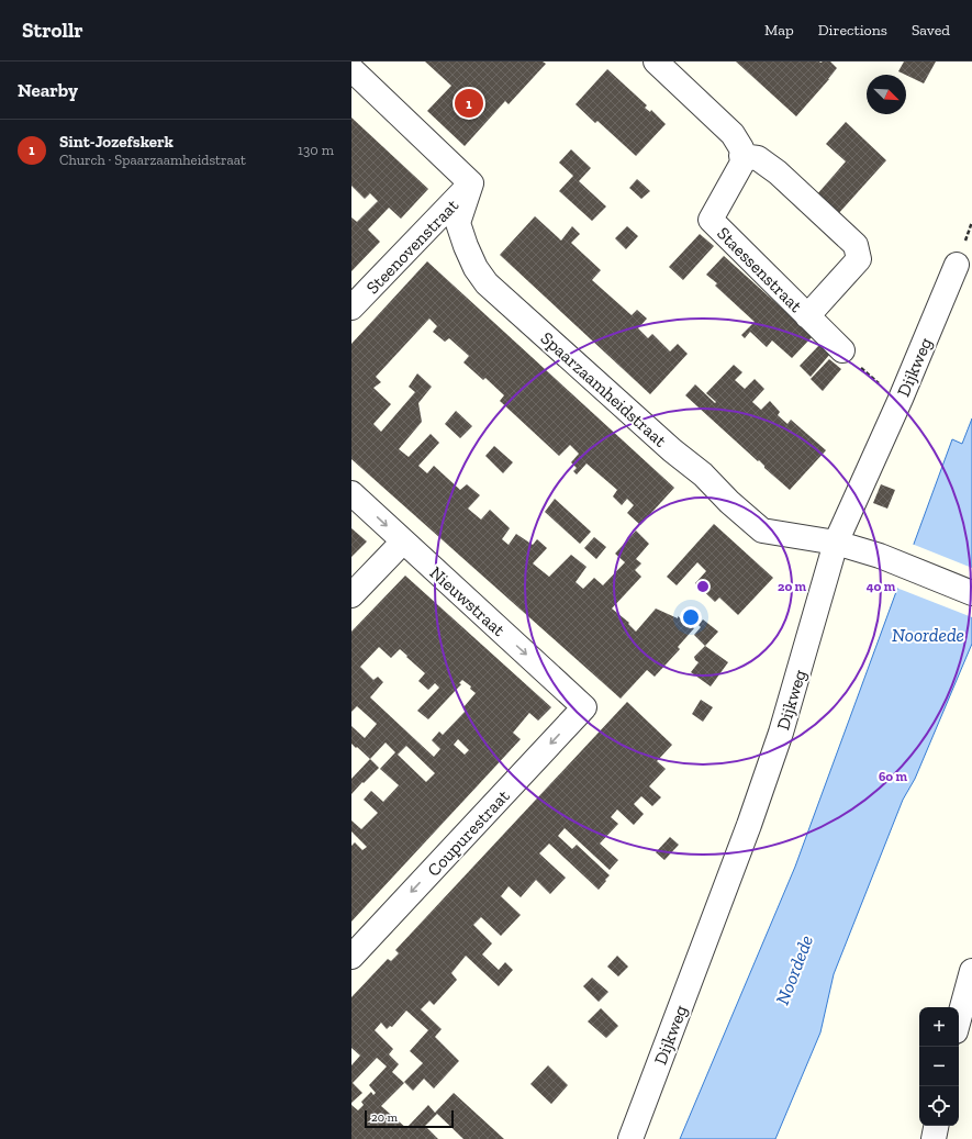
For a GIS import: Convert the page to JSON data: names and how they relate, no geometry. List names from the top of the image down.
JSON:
{
  "streets": {
    "street": [
      "Steenovenstraat",
      "Staessenstraat",
      "Dijkweg",
      "Spaarzaamheidstraat",
      "Nieuwstraat",
      "Coupurestraat"
    ]
  },
  "crossings": [
    ["Steenovenstraat", "Spaarzaamheidstraat"],
    ["Dijkweg", "Spaarzaamheidstraat"],
    ["Nieuwstraat", "Coupurestraat"]
  ],
  "one_way": ["Nieuwstraat", "Coupurestraat"],
  "water": ["Noordede"],
  "scale_bar": "20 m",
  "north": "bottom right",
  "page": {
    "header": "Strollr",
    "nav": ["Map", "Directions", "Saved"],
    "heading": "Nearby",
    "pins": "1",
    "list": [
      {
        "mark": "1",
        "name": "Sint-Jozefskerk",
        "note": "Church · Spaarzaamheidstraat",
        "value": "130 m"
      }
    ],
    "map_buttons": ["+", "−"],
    "scale": "20 m"
  },
  "rings": ["20 m", "40 m", "60 m"]
}
